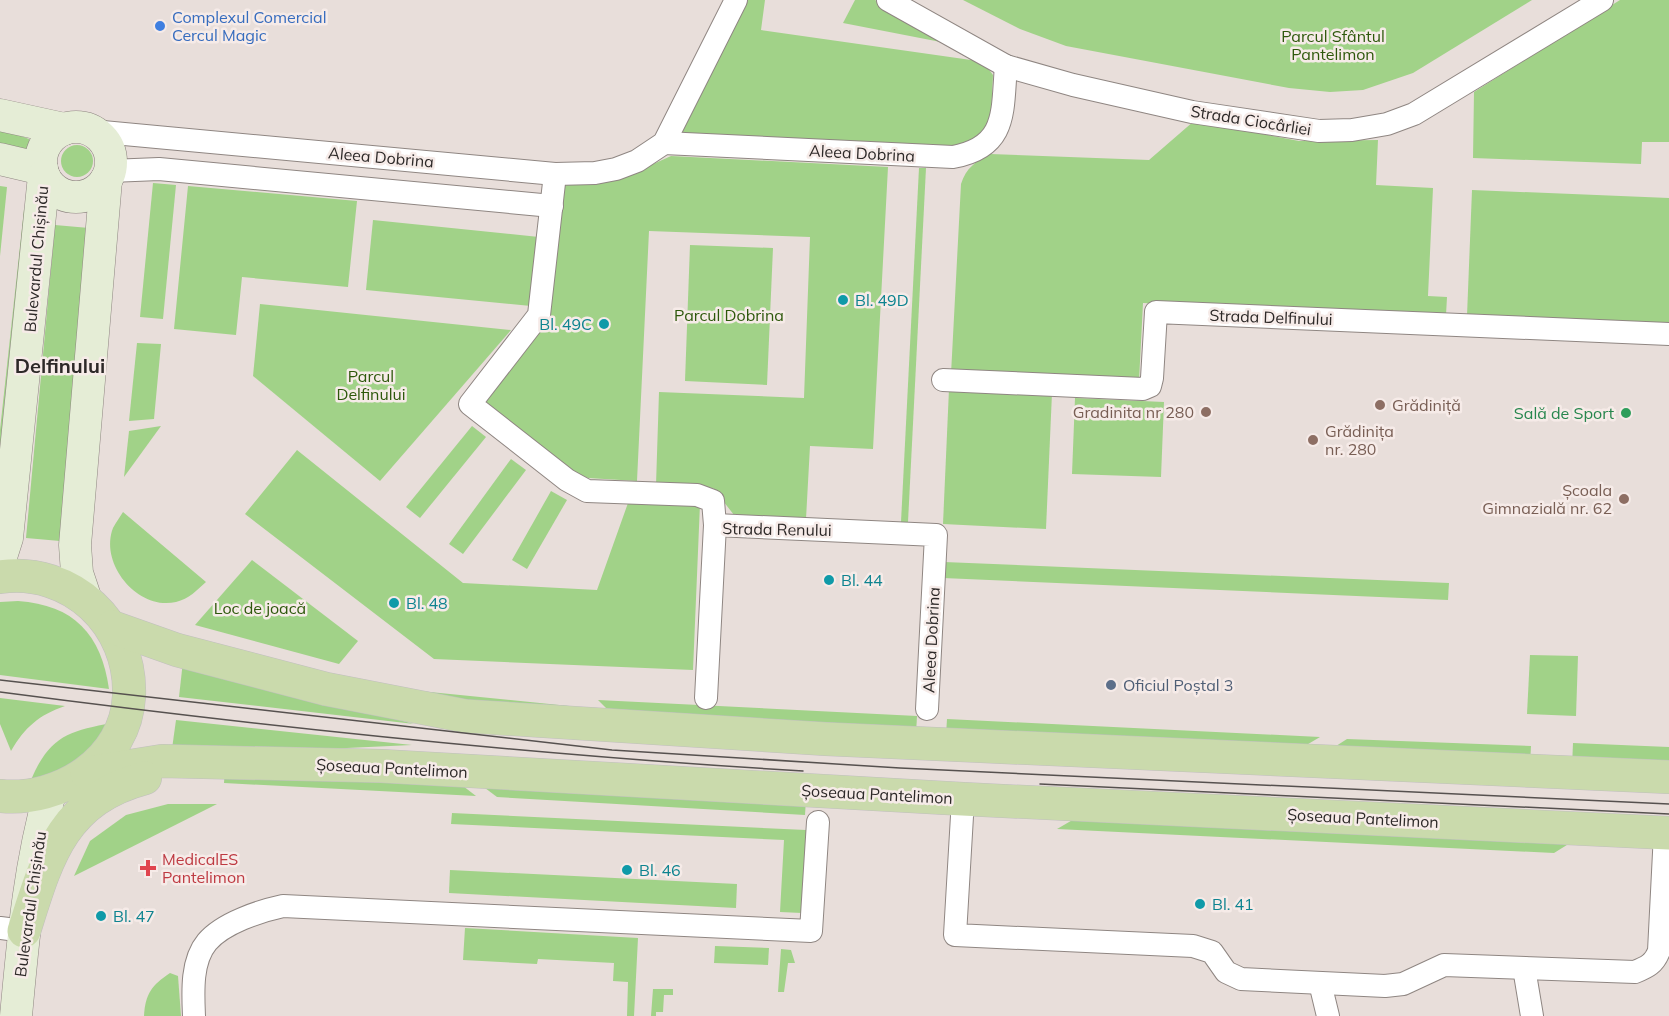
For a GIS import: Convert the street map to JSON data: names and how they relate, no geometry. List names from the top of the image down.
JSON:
{
  "streets": {
    "main road": ["Bulevardul Chișinău", "Șoseaua Pantelimon"],
    "street": [
      "Strada Ciocârliei",
      "Aleea Dobrina",
      "Strada Delfinului",
      "Strada Renului"
    ]
  },
  "crossings": [
    ["Strada Ciocârliei", "Aleea Dobrina"],
    ["Aleea Dobrina", "Bulevardul Chișinău"],
    ["Aleea Dobrina", "Strada Renului"]
  ],
  "districts": ["Delfinului"],
  "parks": [
    "Parcul Sfântul Pantelimon",
    "Parcul Dobrina",
    "Parcul Delfinului",
    "Loc de joacă"
  ],
  "places": {
    "other": [
      "Complexul Comercial Cercul Magic",
      "Bl. 49D",
      "Bl. 49C",
      "Grădiniță",
      "Gradinita nr 280",
      "Sală de Sport",
      "Grădinița nr. 280",
      "Școala Gimnazială nr. 62",
      "Bl. 44",
      "Bl. 48",
      "Oficiul Poștal 3",
      "Bl. 46",
      "Bl. 41",
      "Bl. 47"
    ],
    "health": ["MedicalES Pantelimon"]
  }
}
